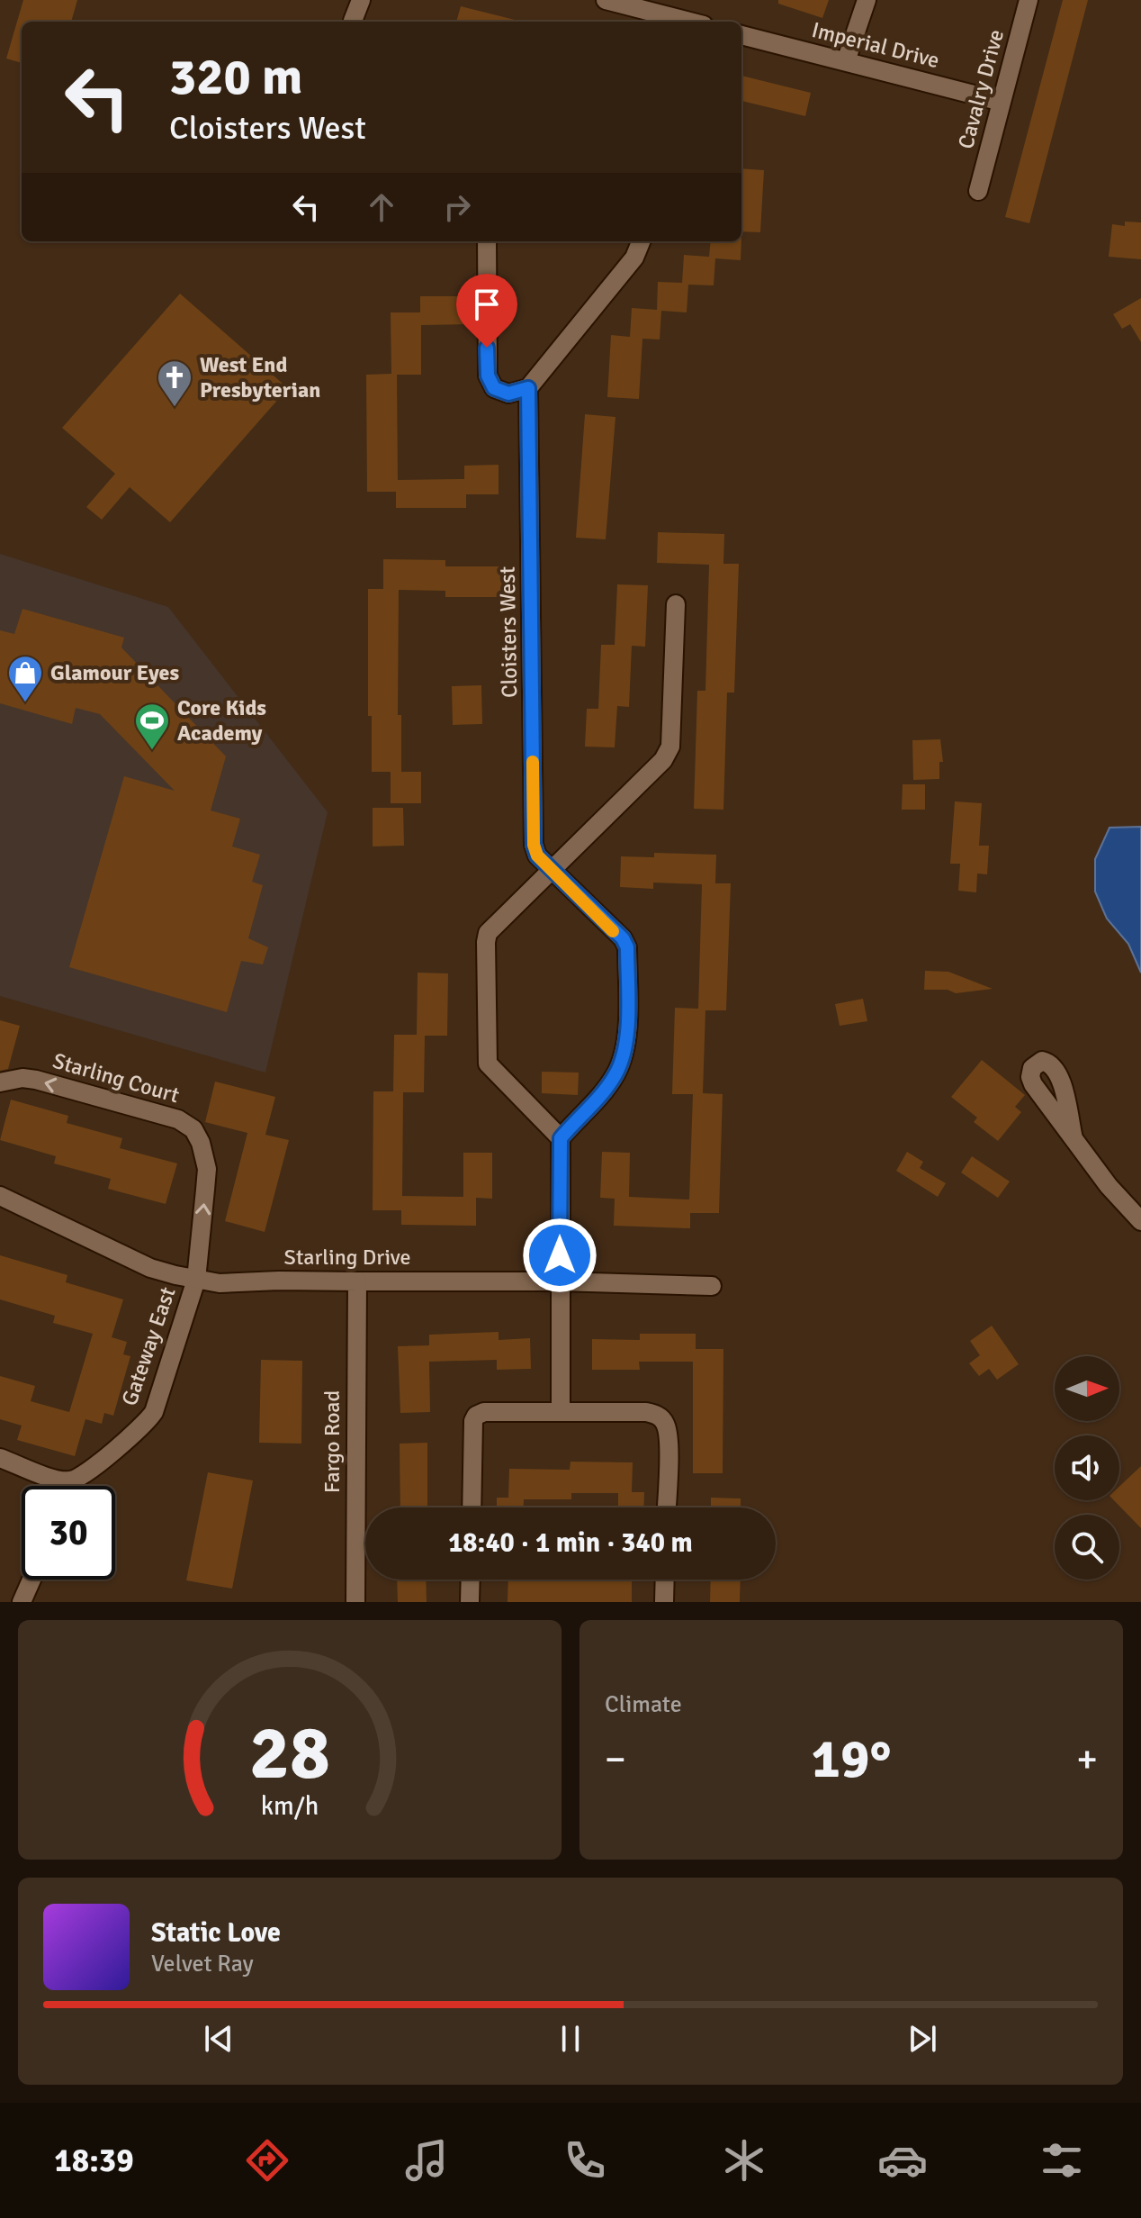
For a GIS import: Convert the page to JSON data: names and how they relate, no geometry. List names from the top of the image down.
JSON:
{
  "streets": {
    "street": [
      "Imperial Drive",
      "Cavalry Drive",
      "Cloisters West",
      "Starling Court",
      "Starling Drive",
      "Gateway East",
      "Fargo Road"
    ]
  },
  "crossings": [
    ["Imperial Drive", "Cavalry Drive"],
    ["Starling Court", "Starling Drive"],
    ["Starling Court", "Gateway East"],
    ["Starling Drive", "Gateway East"],
    ["Starling Drive", "Fargo Road"]
  ],
  "places": {
    "church": ["West End Presbyterian"],
    "shop": ["Glamour Eyes"],
    "sports": ["Core Kids Academy"]
  },
  "north": "right",
  "page": {
    "turn": ["320 m", "Cloisters West"],
    "limit": "30",
    "trip": "18:40 · 1 min · 340 m",
    "tile": "Climate",
    "heat": ["−", "19°", "+"],
    "song": ["Static Love", "Velvet Ray"],
    "tabs": "18:39",
    "gauge": ["28", "km/h"]
  }
}
